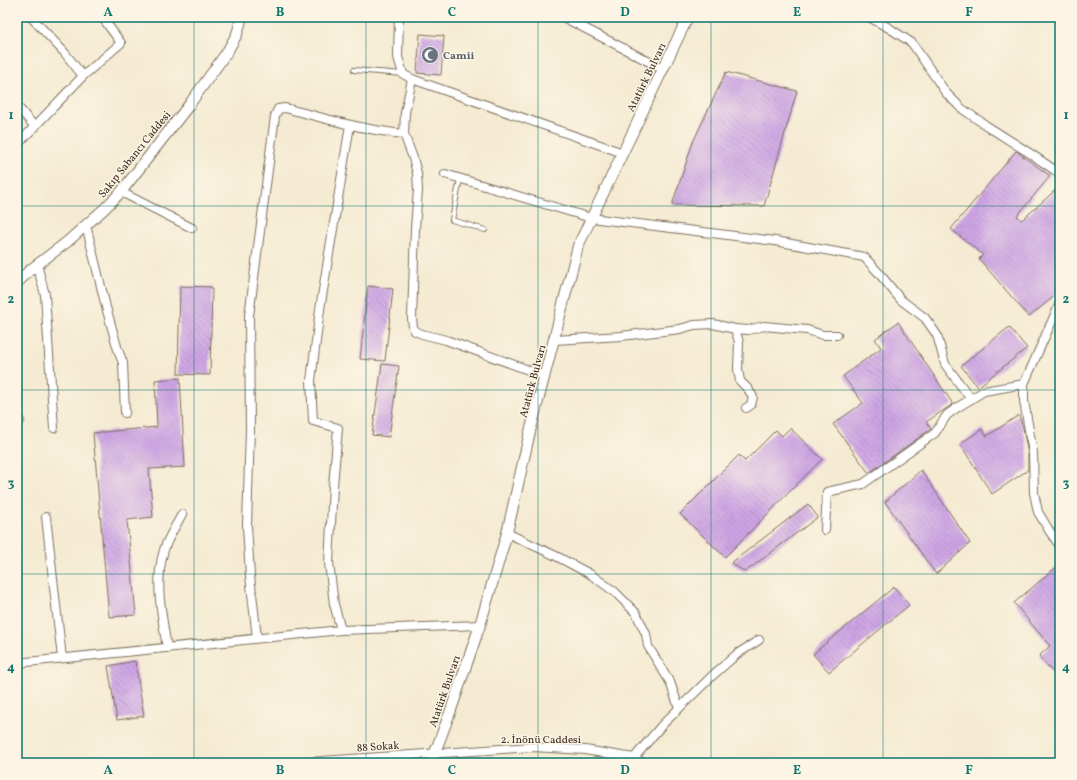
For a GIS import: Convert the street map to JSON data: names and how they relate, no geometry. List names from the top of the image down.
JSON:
{
  "streets": {
    "street": [
      "Atatürk Bulvarı",
      "Sakıp Sabancı Caddesi",
      "2. İnönü Caddesi",
      "88 Sokak"
    ]
  },
  "crossings": [
    ["Atatürk Bulvarı", "2. İnönü Caddesi"],
    ["Atatürk Bulvarı", "88 Sokak"],
    ["2. İnönü Caddesi", "88 Sokak"]
  ],
  "places": {
    "mosque": ["Camii"]
  },
  "grid": {
    "columns": [
      "A",
      "B",
      "C",
      "D",
      "E",
      "F"
    ],
    "rows": [
      "1",
      "2",
      "3",
      "4"
    ]
  }
}
